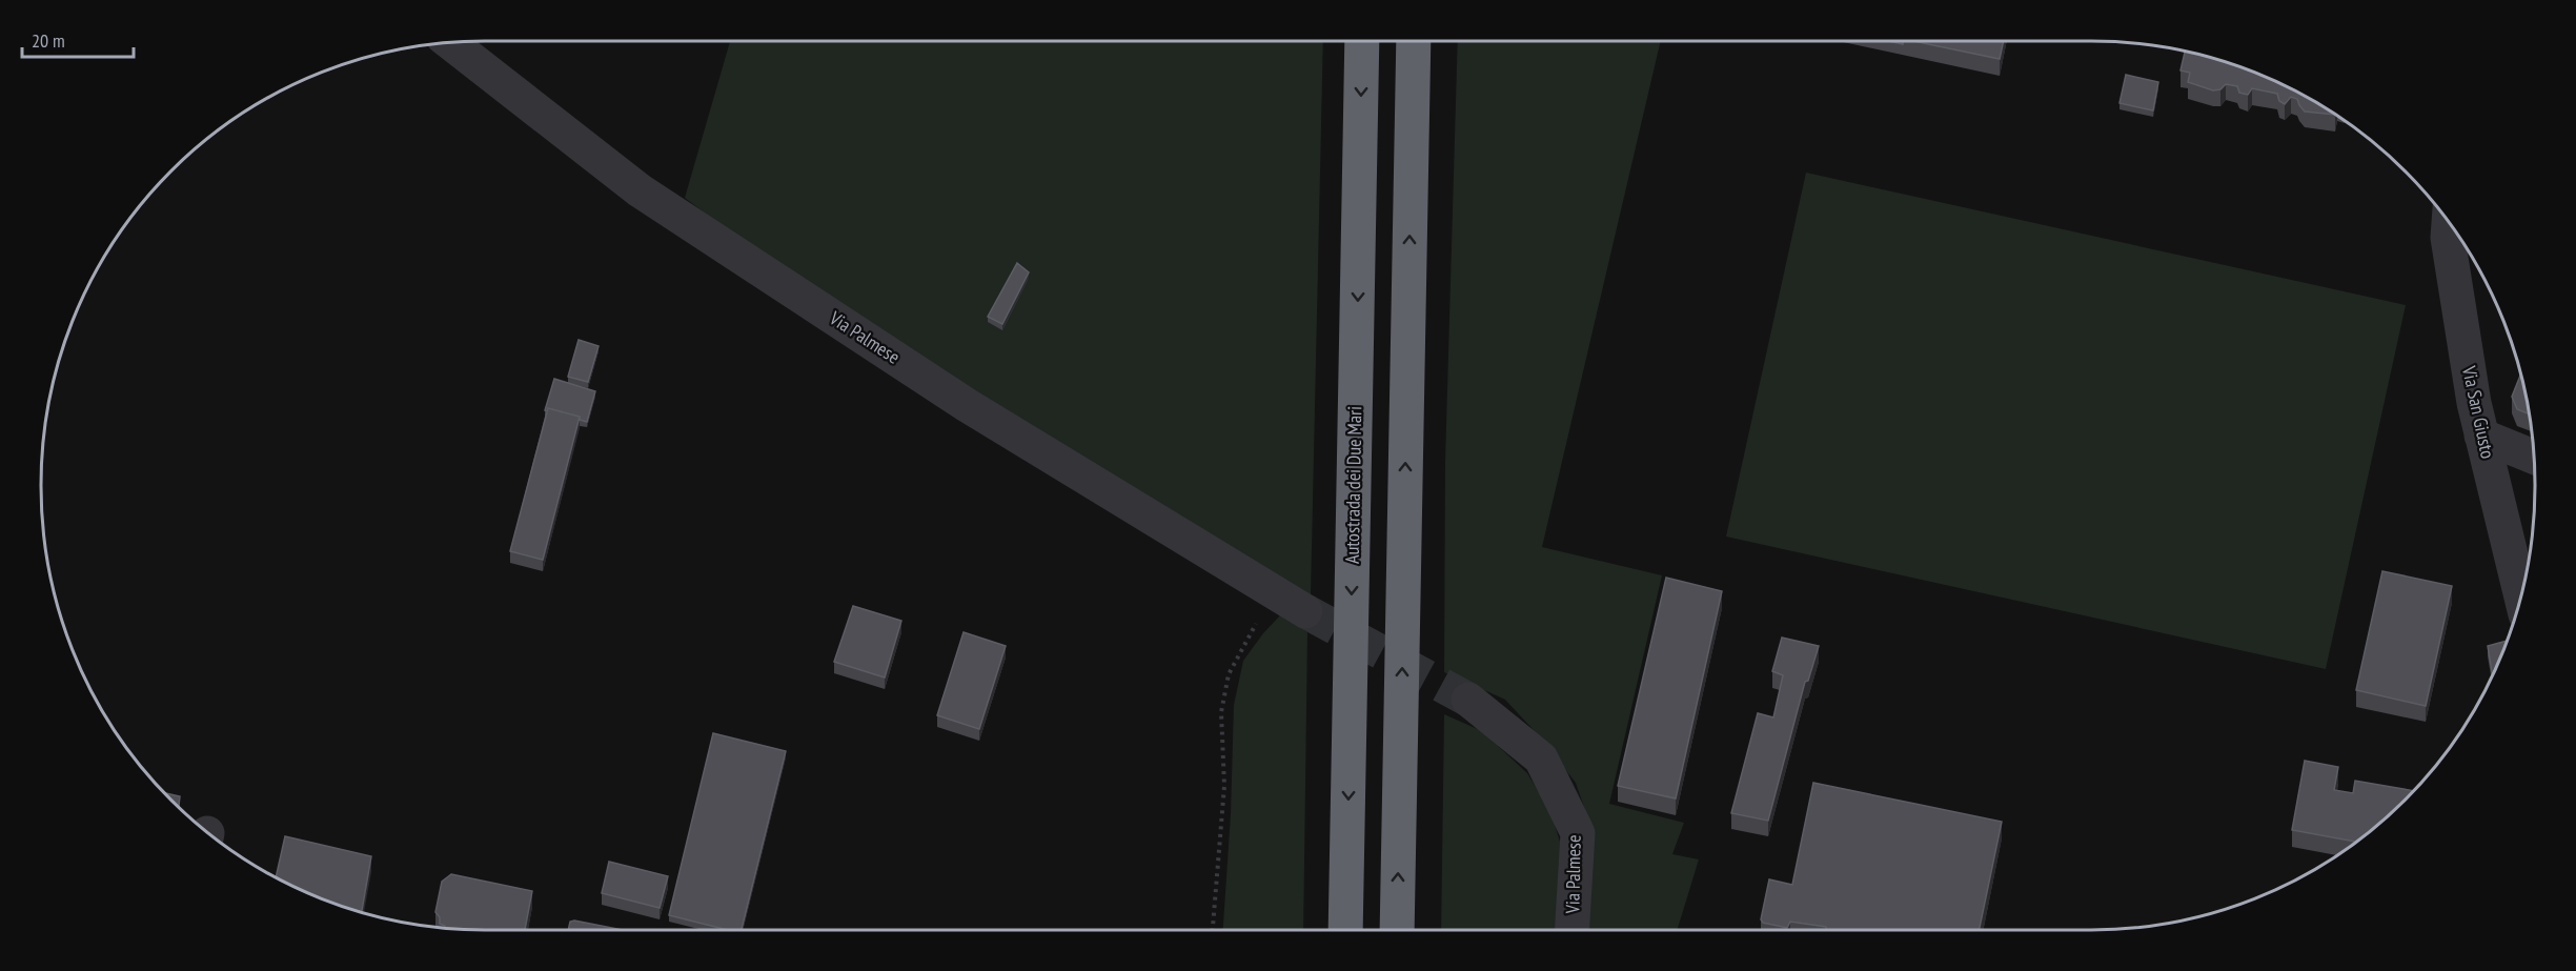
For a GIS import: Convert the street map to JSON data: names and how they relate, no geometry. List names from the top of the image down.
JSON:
{
  "streets": {
    "highway": ["Autostrada dei Due Mari"],
    "street": ["Via Palmese", "Via San Giusto"]
  },
  "scale_bar": "20 m"
}
